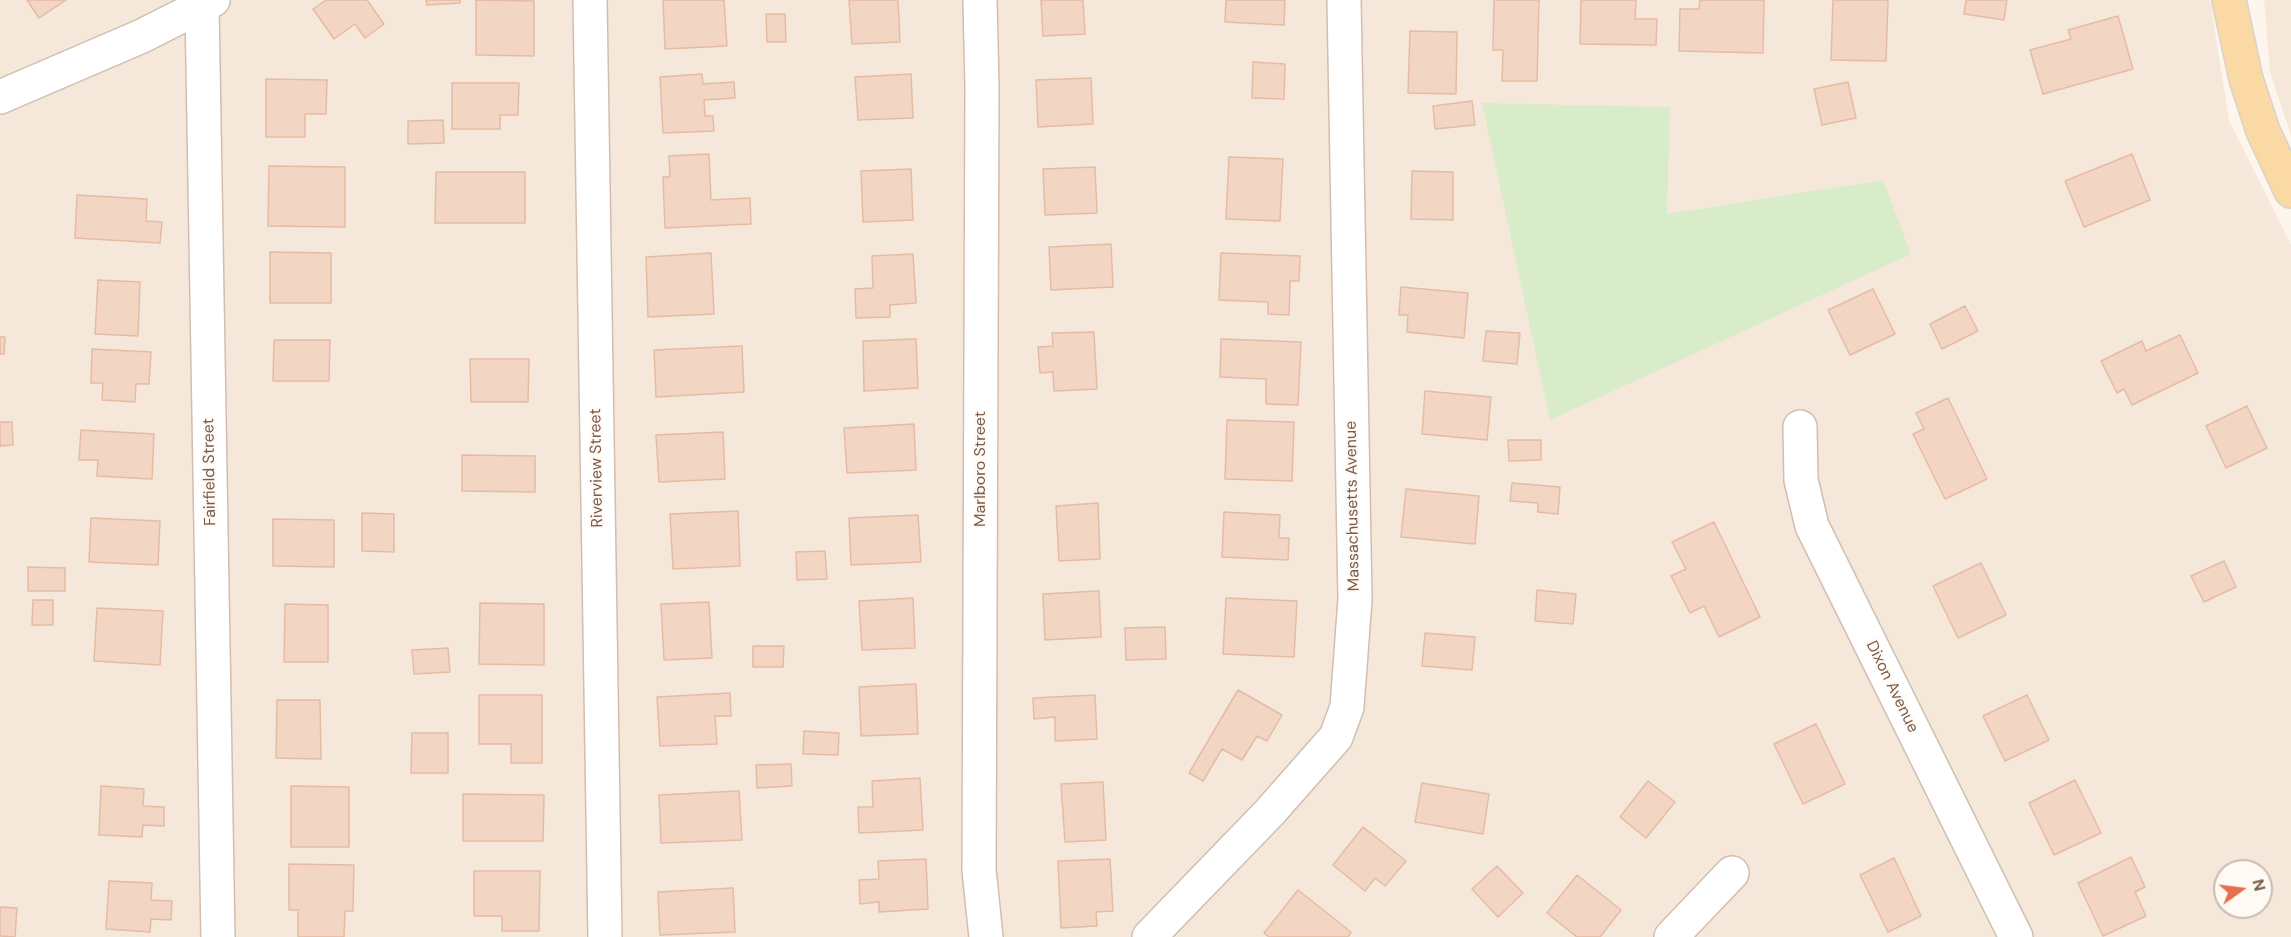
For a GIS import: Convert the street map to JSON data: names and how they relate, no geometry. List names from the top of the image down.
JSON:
{
  "streets": {
    "street": [
      "Riverview Street",
      "Marlboro Street",
      "Fairfield Street",
      "Massachusetts Avenue",
      "Dixon Avenue"
    ]
  },
  "north": "right"
}
